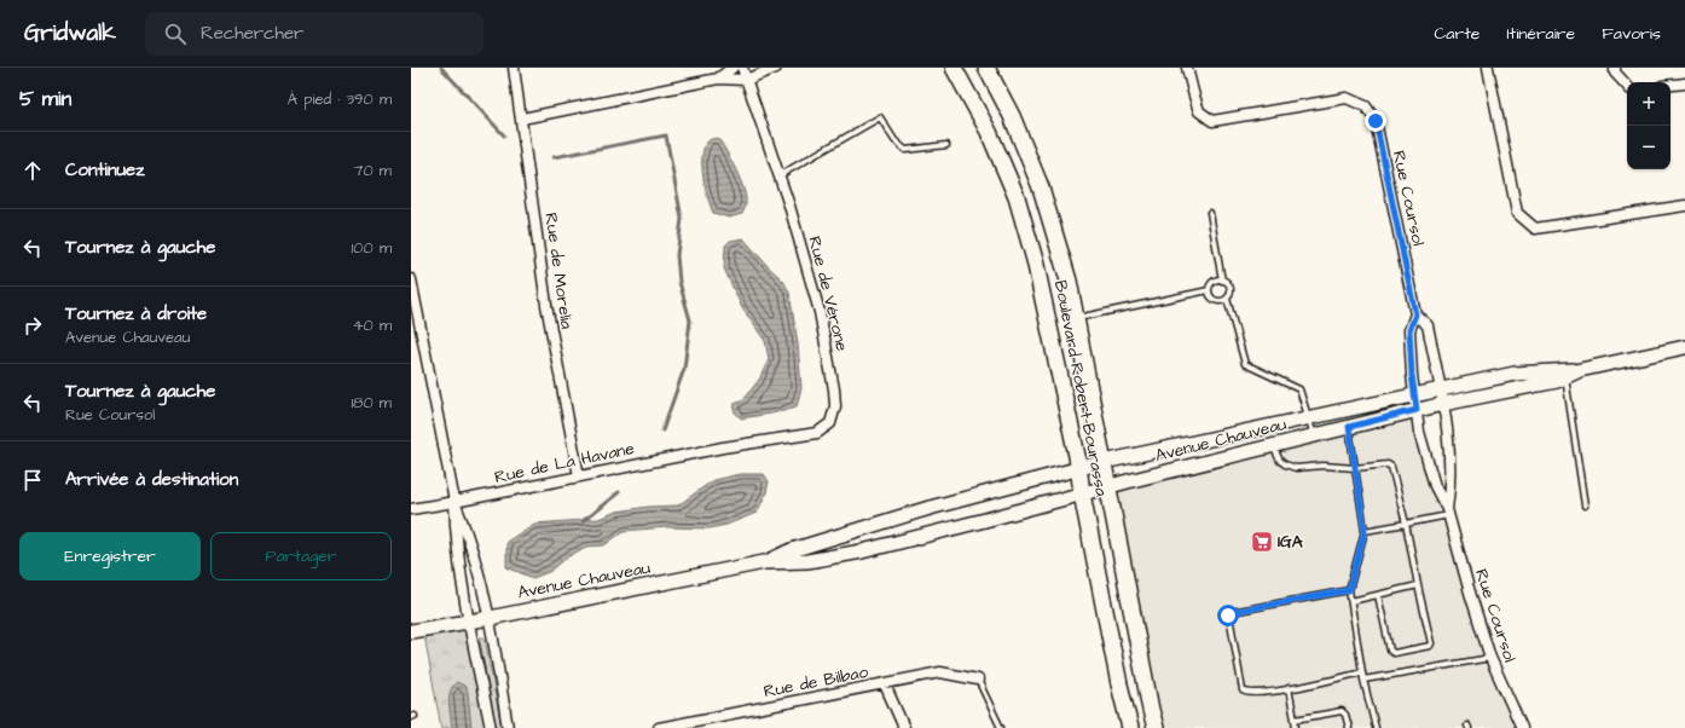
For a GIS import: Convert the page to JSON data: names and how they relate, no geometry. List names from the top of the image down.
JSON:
{
  "streets": {
    "highway": ["Boulevard Robert-Bourassa"],
    "main road": ["Avenue Chauveau"],
    "street": [
      "Rue Coursol",
      "Rue de Morelia",
      "Rue de Vérone",
      "Rue de La Havane",
      "Rue de Bilbao"
    ]
  },
  "crossings": [
    ["Rue Coursol", "Avenue Chauveau"],
    ["Rue de Morelia", "Rue de La Havane"],
    ["Rue de Vérone", "Rue de La Havane"],
    ["Boulevard Robert-Bourassa", "Avenue Chauveau"]
  ],
  "places": {
    "supermarket": ["IGA"]
  },
  "page": {
    "header": "Gridwalk",
    "search": "Rechercher",
    "nav": ["Carte", "Itinéraire", "Favoris"],
    "heading": ["5 min", "À pied · 390 m"],
    "map_buttons": ["+", "−"],
    "list": [
      ["Continuez", "70 m"],
      ["Tournez à gauche", "100 m"],
      ["Tournez à droite", "Avenue Chauveau", "40 m"],
      ["Tournez à gauche", "Rue Coursol", "180 m"],
      "Arrivée à destination"
    ],
    "buttons": ["Enregistrer", "Partager"]
  }
}
